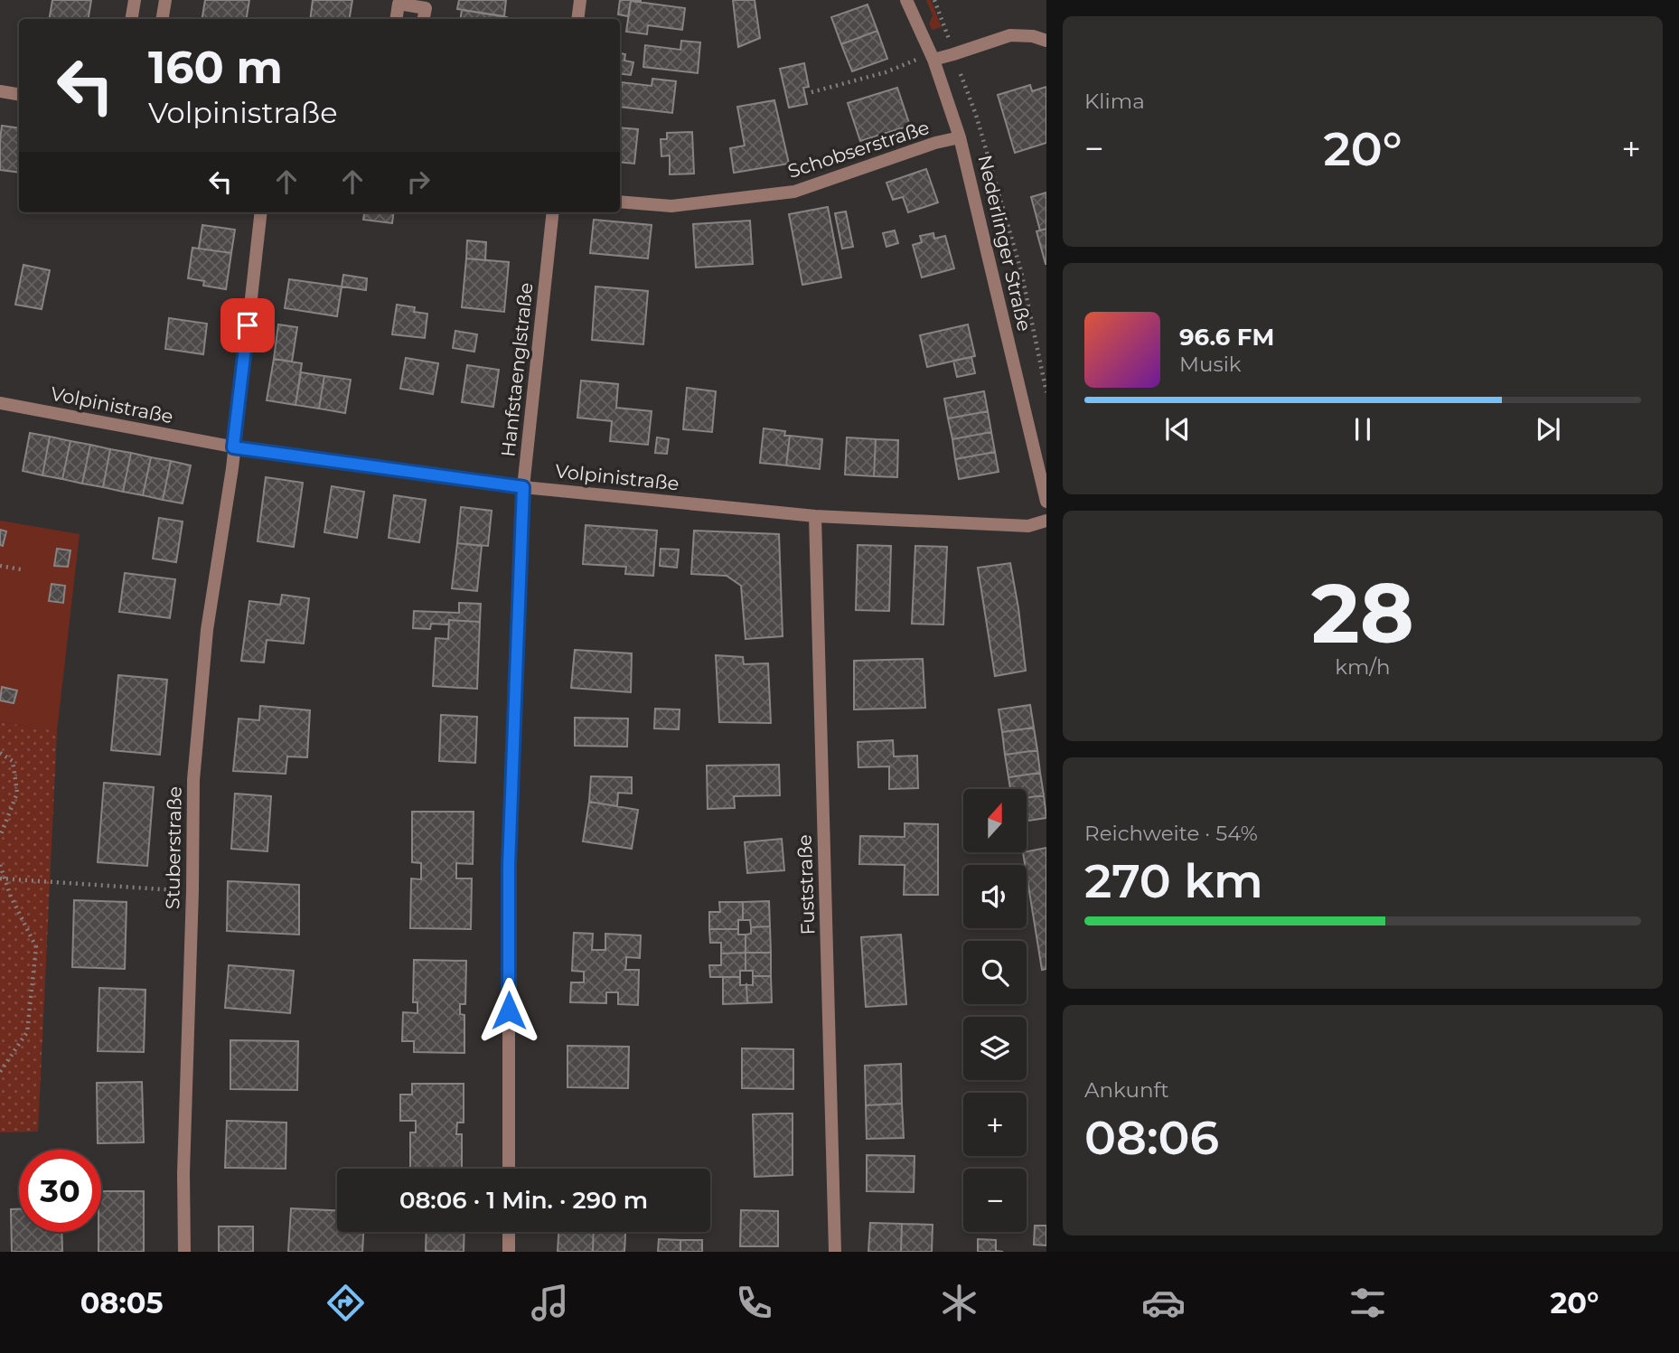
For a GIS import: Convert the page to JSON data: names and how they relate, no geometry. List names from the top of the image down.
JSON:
{
  "streets": {
    "street": [
      "Schobserstraße",
      "Nederlinger Straße",
      "Hanfstaenglstraße",
      "Volpinistraße",
      "Stuberstraße",
      "Fuststraße"
    ]
  },
  "crossings": [
    ["Schobserstraße", "Nederlinger Straße"],
    ["Hanfstaenglstraße", "Volpinistraße"],
    ["Volpinistraße", "Stuberstraße"],
    ["Volpinistraße", "Fuststraße"]
  ],
  "north": "top",
  "page": {
    "tile": [
      "Klima",
      ["28", "km/h"],
      ["Reichweite · 54%", "270 km"],
      ["Ankunft", "08:06"]
    ],
    "turn": ["160 m", "Volpinistraße"],
    "heat": ["−", "20°", "+"],
    "song": ["96.6 FM", "Musik"],
    "map_buttons": ["+", "−"],
    "limit": "30",
    "trip": "08:06 · 1 Min. · 290 m",
    "tabs": ["08:05", "20°"]
  }
}
